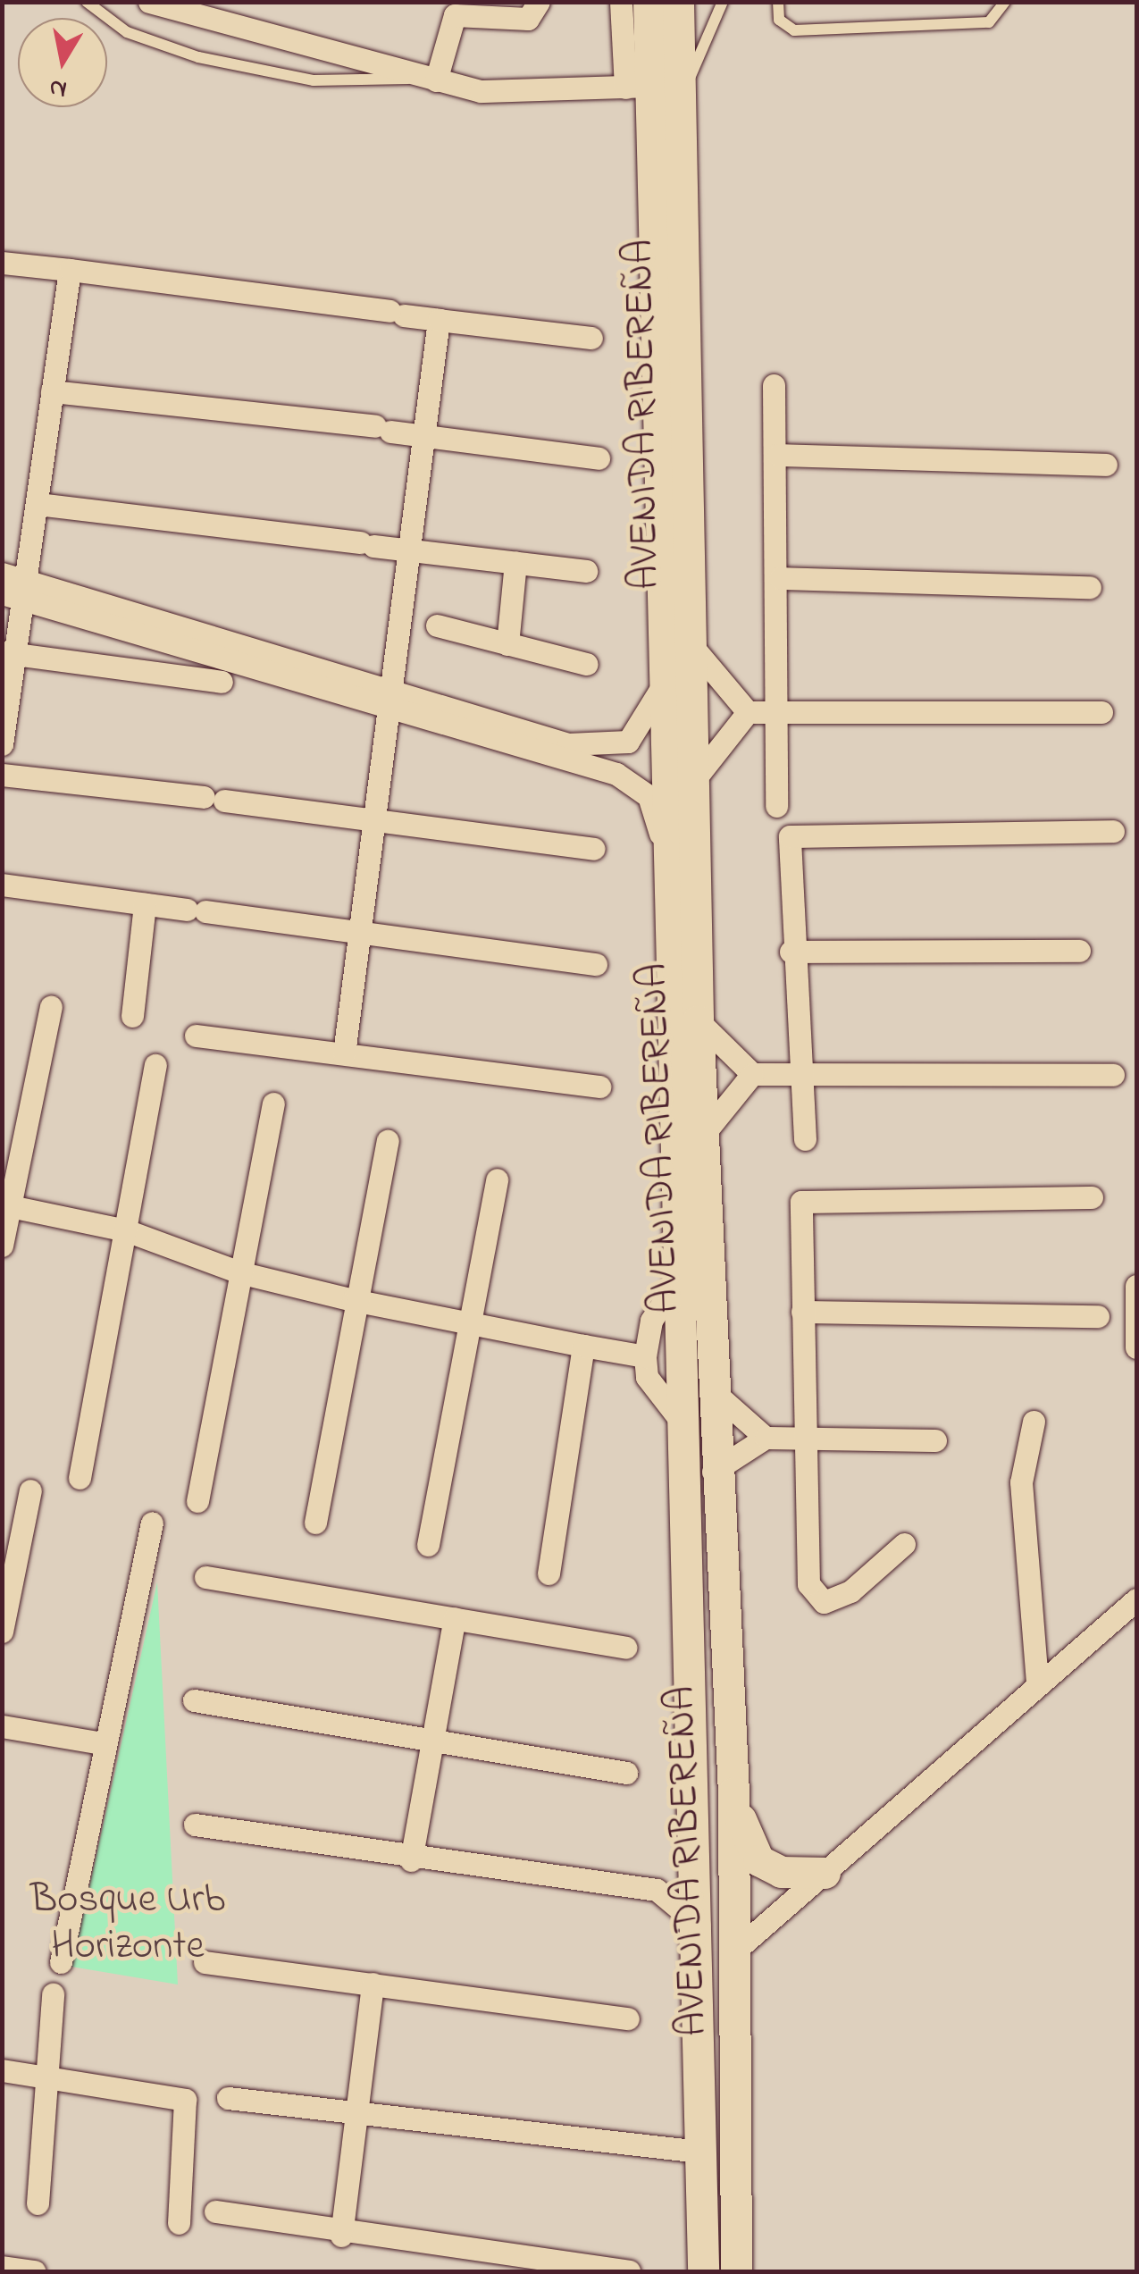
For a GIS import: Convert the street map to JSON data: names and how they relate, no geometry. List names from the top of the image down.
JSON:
{
  "streets": {
    "street": ["AVENIDA RIBEREÑA"]
  },
  "parks": ["Bosque Urb Horizonte"],
  "north": "bottom"
}
